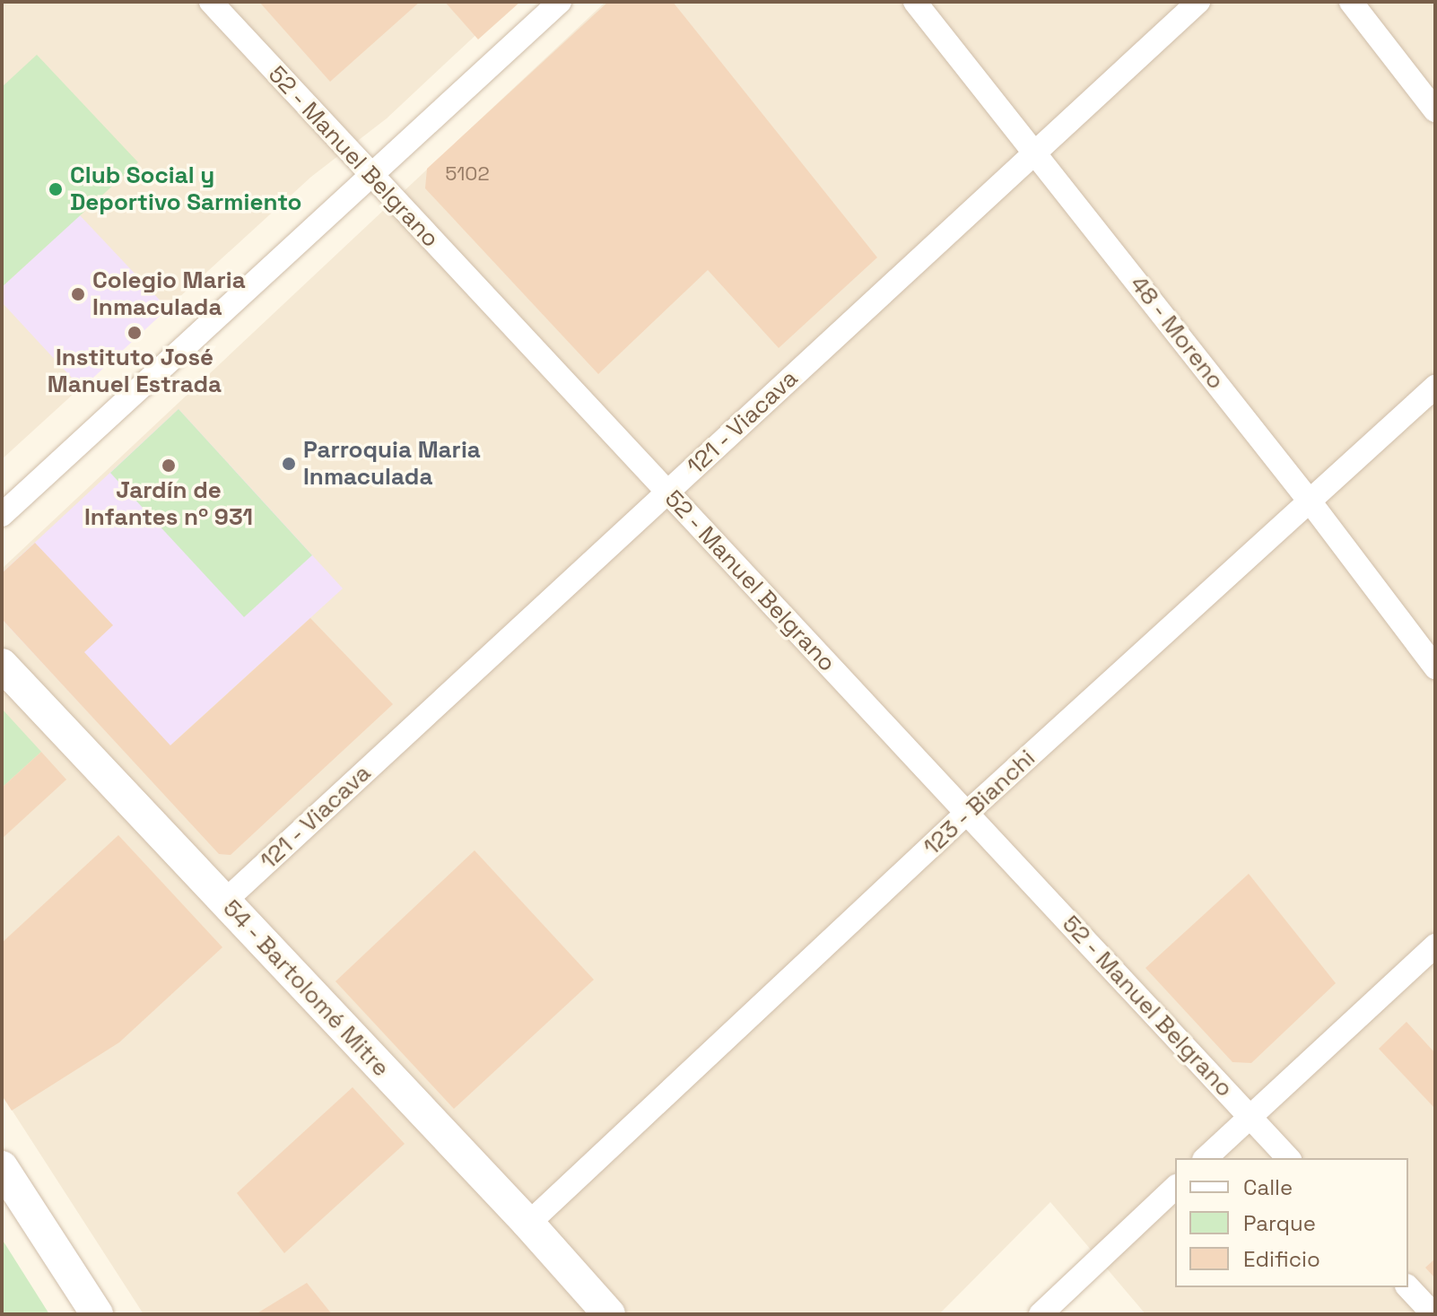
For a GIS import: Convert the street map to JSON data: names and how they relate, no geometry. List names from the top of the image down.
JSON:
{
  "streets": {
    "street": [
      "52 - Manuel Belgrano",
      "48 - Moreno",
      "121 - Viacava",
      "123 - Bianchi",
      "54 - Bartolomé Mitre"
    ]
  },
  "crossings": [
    ["52 - Manuel Belgrano", "121 - Viacava"],
    ["52 - Manuel Belgrano", "123 - Bianchi"],
    ["48 - Moreno", "121 - Viacava"],
    ["48 - Moreno", "123 - Bianchi"],
    ["121 - Viacava", "54 - Bartolomé Mitre"],
    ["123 - Bianchi", "54 - Bartolomé Mitre"]
  ],
  "places": [
    "Club Social y Deportivo Sarmiento",
    "Colegio Maria Inmaculada",
    "Instituto José Manuel Estrada",
    "Parroquia Maria Inmaculada",
    "Jardín de Infantes nº 931"
  ],
  "house_numbers": ["5102"],
  "legend": ["Calle", "Parque", "Edificio"]
}
